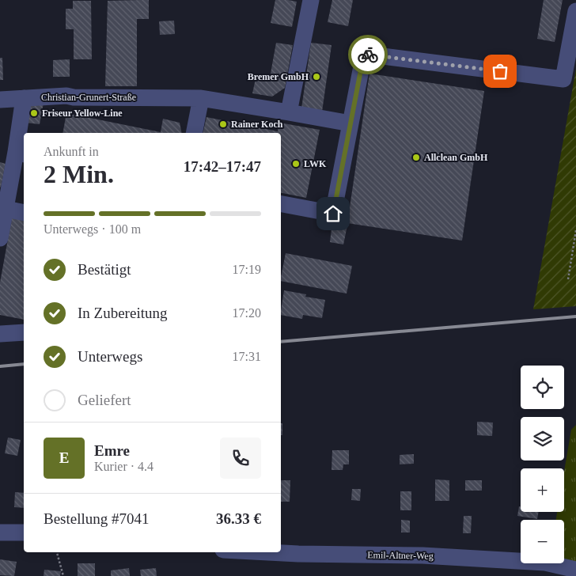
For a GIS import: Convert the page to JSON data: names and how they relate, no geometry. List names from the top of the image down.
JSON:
{
  "streets": {
    "street": ["Christian-Grunert-Straße", "Emil-Altner-Weg"]
  },
  "places": [
    "Bremer GmbH",
    "Friseur Yellow-Line",
    "Rainer Koch",
    "Allclean GmbH",
    "LWK"
  ],
  "page": {
    "heading": ["2 Min.", "Ankunft in", "17:42–17:47"],
    "panel": [
      "Emre",
      "Kurier · 4.4",
      "Bestellung #7041",
      "36.33 €"
    ],
    "bar": "Unterwegs · 100 m",
    "list": [
      ["Bestätigt", "17:19"],
      ["In Zubereitung", "17:20"],
      ["Unterwegs", "17:31"],
      "Geliefert"
    ],
    "map_buttons": ["+", "−"],
    "round": "E"
  }
}
